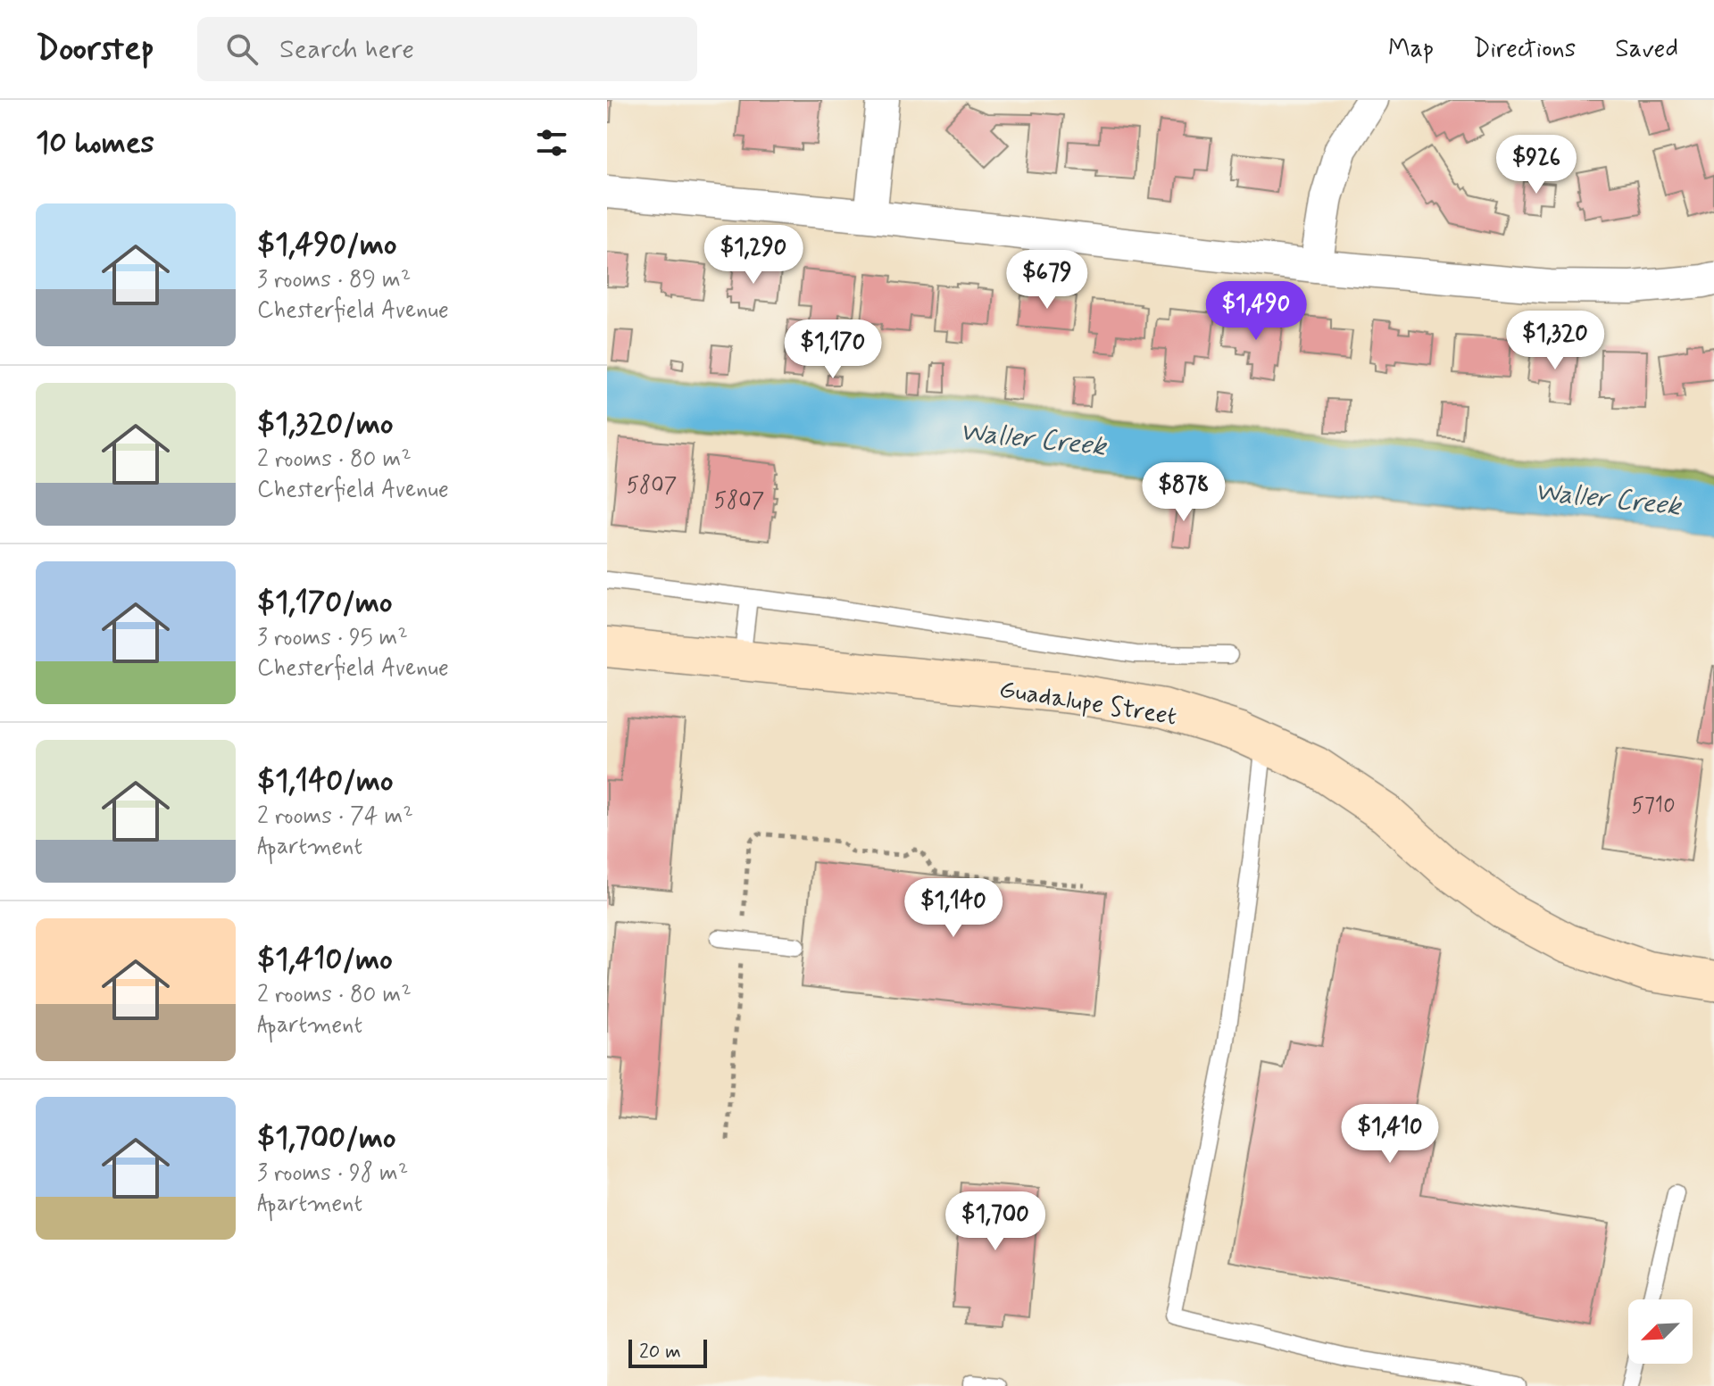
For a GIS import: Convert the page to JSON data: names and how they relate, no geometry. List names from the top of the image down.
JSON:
{
  "streets": {
    "street": ["Guadalupe Street"]
  },
  "water": ["Waller Creek"],
  "house_numbers": ["5807", "5807", "5710"],
  "scale_bar": "20 m",
  "north": "bottom left",
  "page": {
    "header": "Doorstep",
    "search": "Search here",
    "nav": ["Map", "Directions", "Saved"],
    "heading": "10 homes",
    "price": [
      "$926",
      "$1,290",
      "$679",
      "$1,490",
      "$1,320",
      "$1,170",
      "$878",
      "$1,140",
      "$1,410",
      "$1,700"
    ],
    "list": [
      {
        "name": "$1,490/mo",
        "note": "3 rooms · 89 m² · Chesterfield Avenue"
      },
      {
        "name": "$1,320/mo",
        "note": "2 rooms · 80 m² · Chesterfield Avenue"
      },
      {
        "name": "$1,170/mo",
        "note": "3 rooms · 95 m² · Chesterfield Avenue"
      },
      {
        "name": "$1,140/mo",
        "note": "2 rooms · 74 m² · Apartment"
      },
      {
        "name": "$1,410/mo",
        "note": "2 rooms · 80 m² · Apartment"
      },
      {
        "name": "$1,700/mo",
        "note": "3 rooms · 98 m² · Apartment"
      }
    ],
    "scale": "20 m"
  }
}
